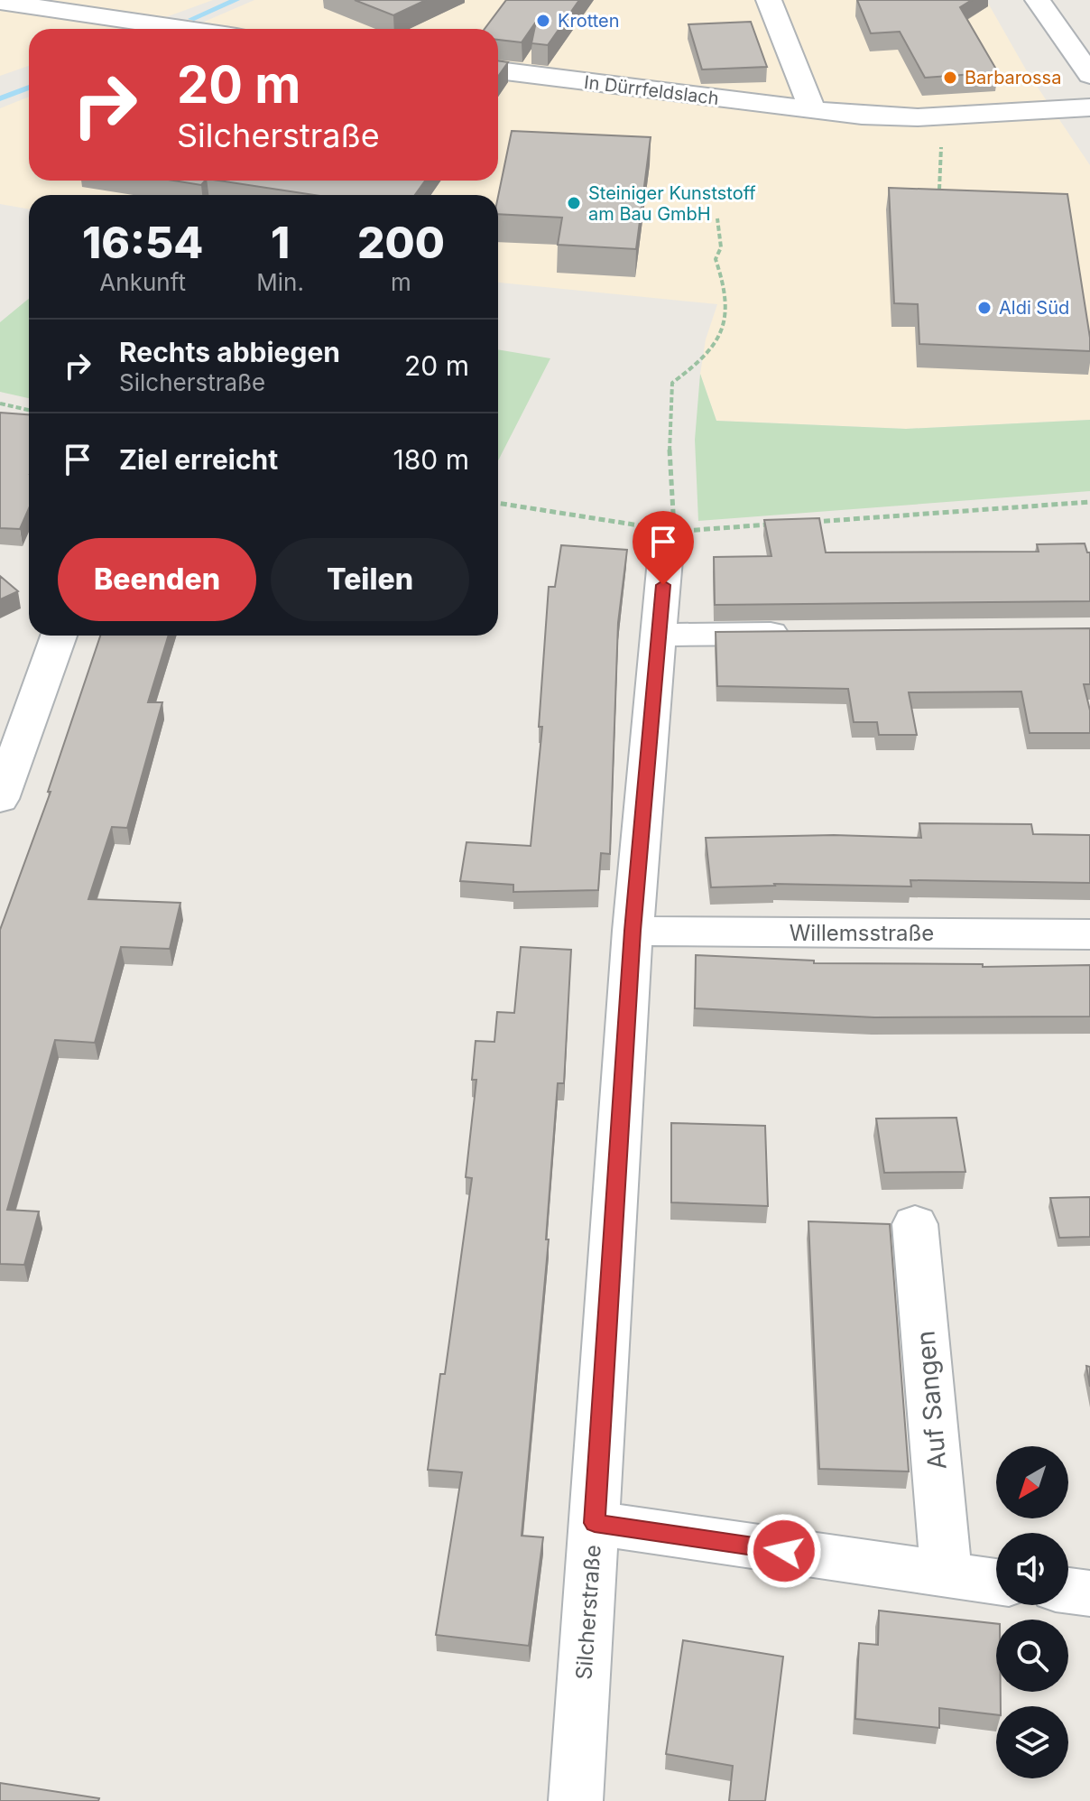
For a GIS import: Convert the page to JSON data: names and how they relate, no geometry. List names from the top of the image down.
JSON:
{
  "streets": {
    "street": [
      "In Dürrfeldslach",
      "Willemsstraße",
      "Auf Sangen",
      "Silcherstraße"
    ]
  },
  "crossings": [
    ["Willemsstraße", "Silcherstraße"]
  ],
  "places": [
    "Krotten",
    "Barbarossa",
    "Steiniger Kunststoff am Bau GmbH",
    "Aldi Süd"
  ],
  "north": "bottom left",
  "page": {
    "turn": ["20 m", "Silcherstraße"],
    "eta": [
      "16:54",
      "Ankunft",
      "1",
      "Min.",
      "200",
      "m"
    ],
    "list": [
      {
        "name": "Rechts abbiegen",
        "note": "Silcherstraße",
        "value": "20 m"
      },
      {
        "name": "Ziel erreicht",
        "value": "180 m"
      }
    ],
    "buttons": ["Beenden", "Teilen"]
  }
}
